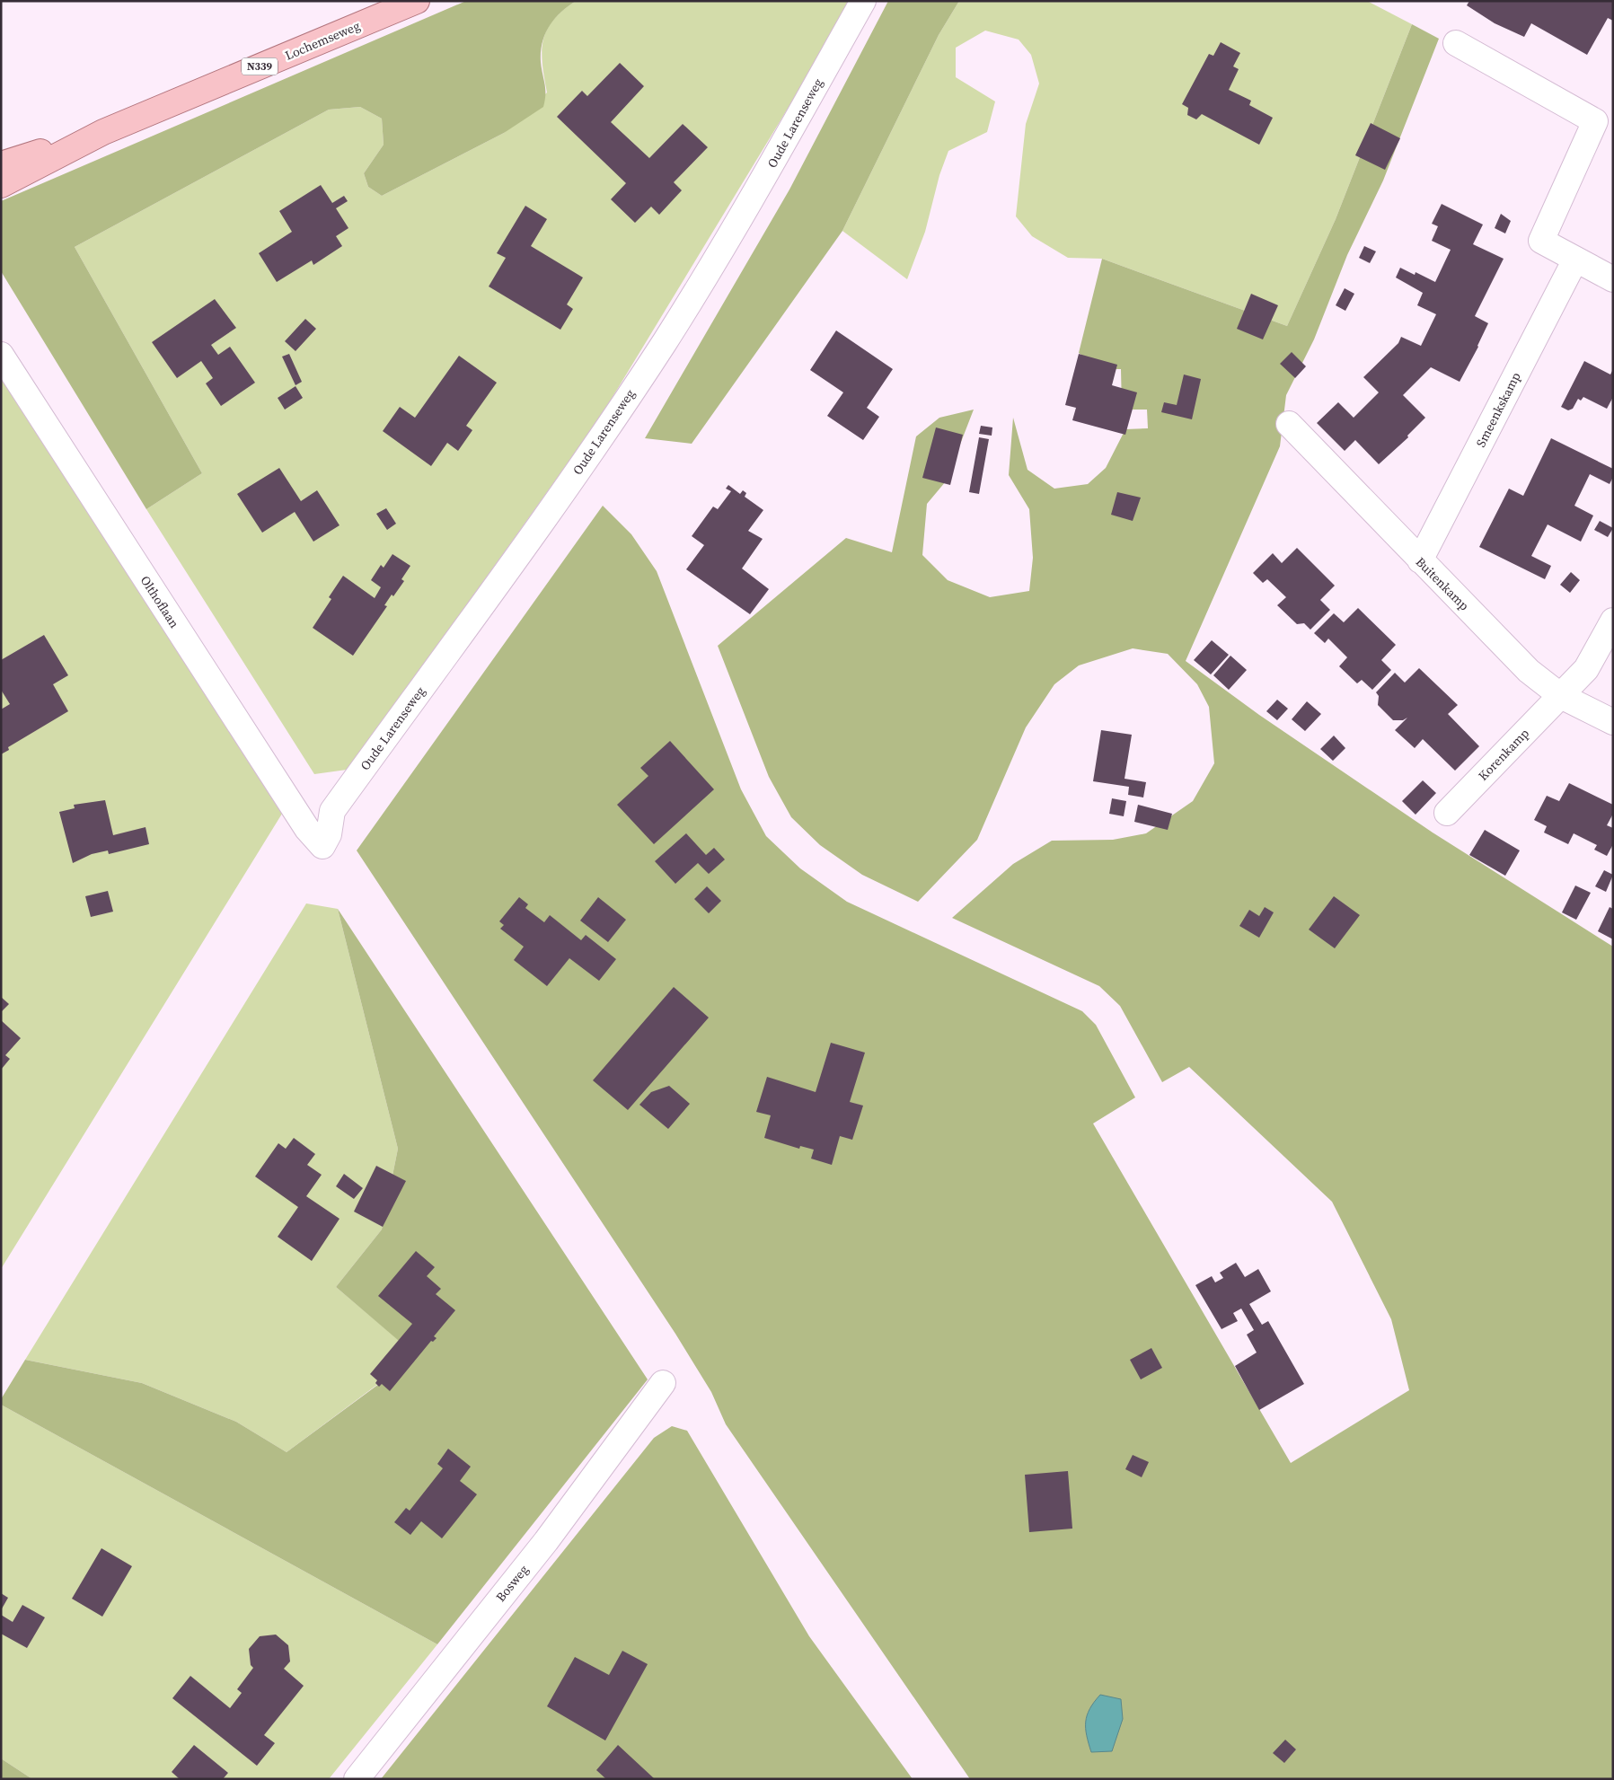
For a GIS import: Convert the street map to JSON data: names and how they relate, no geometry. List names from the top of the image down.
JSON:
{
  "streets": {
    "main road": ["Lochemseweg", "N339"],
    "street": [
      "Oude Larenseweg",
      "Smeenkskamp",
      "Buitenkamp",
      "Olthoflaan",
      "Korenkamp",
      "Bosweg"
    ]
  },
  "crossings": [
    ["Oude Larenseweg", "Olthoflaan"],
    ["Smeenkskamp", "Buitenkamp"],
    ["Buitenkamp", "Korenkamp"]
  ]
}
